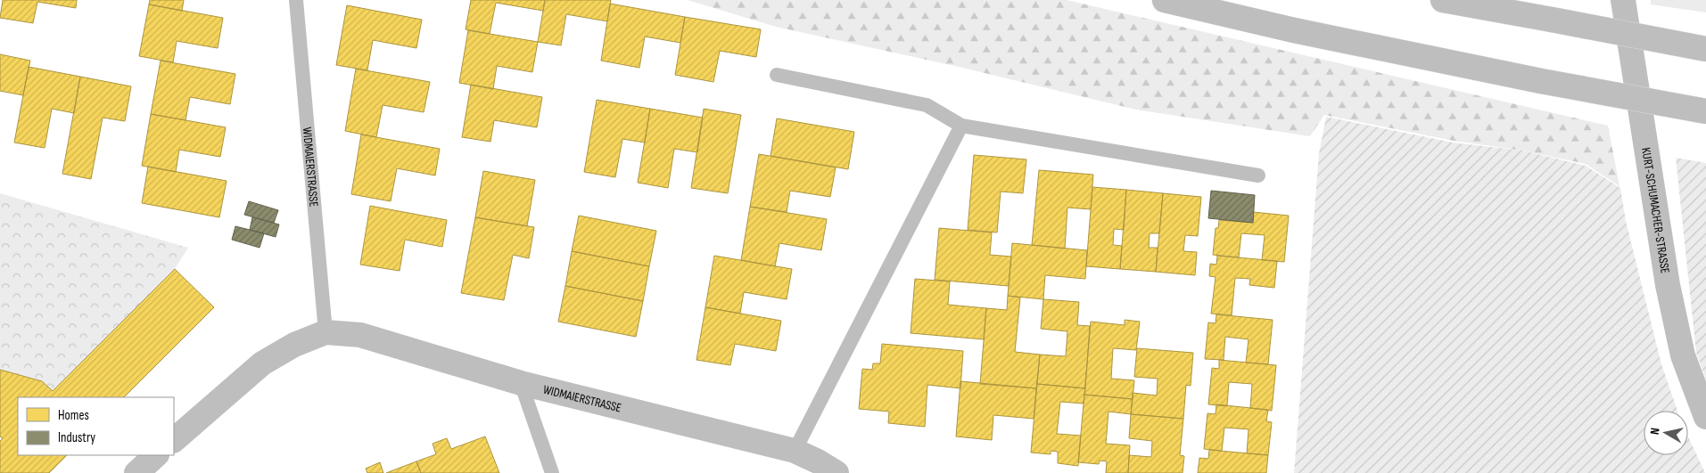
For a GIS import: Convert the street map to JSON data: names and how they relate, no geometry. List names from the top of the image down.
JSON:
{
  "streets": {
    "main road": ["WIDMAIERSTRASSE", "KURT-SCHUMACHER-STRASSE"]
  },
  "legend": ["Homes", "Industry"],
  "north": "left"
}
